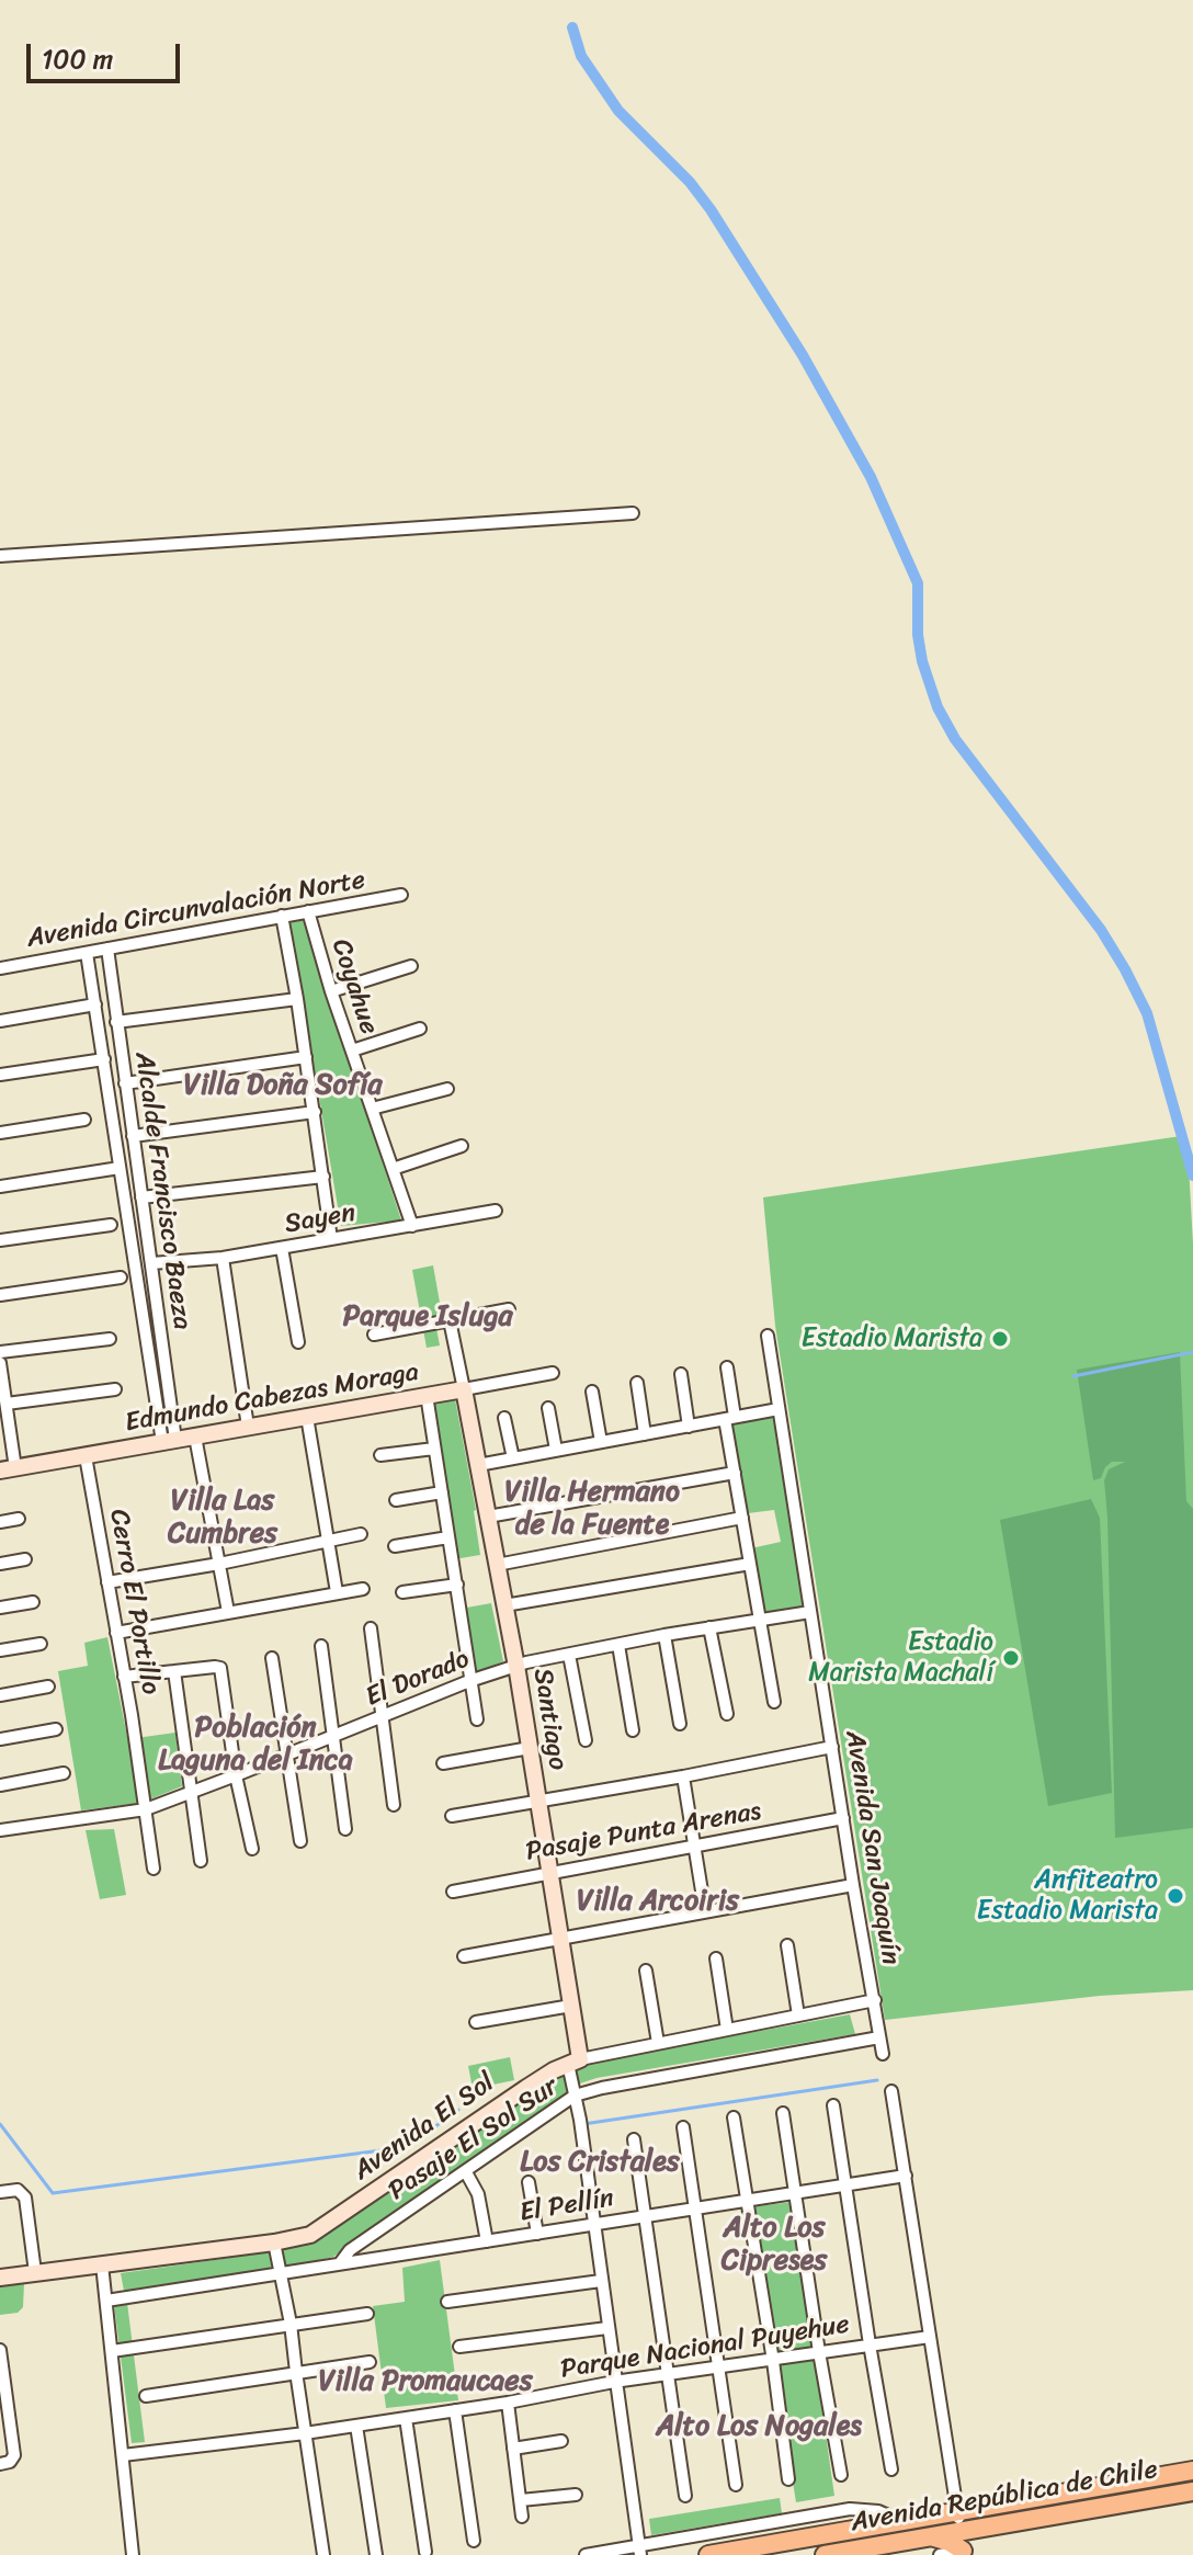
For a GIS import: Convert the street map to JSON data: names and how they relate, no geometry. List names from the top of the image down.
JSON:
{
  "streets": {
    "main road": ["Avenida República de Chile"],
    "street": [
      "Avenida Circunvalación Norte",
      "Coyahue",
      "Alcalde Francisco Baeza",
      "Sayen",
      "Edmundo Cabezas Moraga",
      "Cerro El Portillo",
      "El Dorado",
      "Santiago",
      "Pasaje Punta Arenas",
      "Avenida San Joaquín",
      "Avenida El Sol",
      "Pasaje El Sol Sur",
      "El Pellín",
      "Parque Nacional Puyehue"
    ]
  },
  "crossings": [
    ["Avenida Circunvalación Norte", "Coyahue"],
    ["Avenida Circunvalación Norte", "Alcalde Francisco Baeza"],
    ["Coyahue", "Sayen"],
    ["Alcalde Francisco Baeza", "Sayen"],
    ["Alcalde Francisco Baeza", "Edmundo Cabezas Moraga"],
    ["Edmundo Cabezas Moraga", "Cerro El Portillo"],
    ["Edmundo Cabezas Moraga", "Santiago"],
    ["Cerro El Portillo", "El Dorado"],
    ["El Dorado", "Santiago"],
    ["El Dorado", "Avenida San Joaquín"],
    ["Santiago", "Pasaje Punta Arenas"],
    ["Santiago", "Avenida El Sol"],
    ["Pasaje Punta Arenas", "Avenida San Joaquín"],
    ["Avenida San Joaquín", "Avenida El Sol"],
    ["Avenida San Joaquín", "Pasaje El Sol Sur"],
    ["Pasaje El Sol Sur", "El Pellín"]
  ],
  "districts": [
    "Villa Doña Sofía",
    "Parque Isluga",
    "Villa Hermano de la Fuente",
    "Villa Las Cumbres",
    "Población Laguna del Inca",
    "Villa Arcoiris",
    "Los Cristales",
    "Alto Los Cipreses",
    "Villa Promaucaes",
    "Alto Los Nogales"
  ],
  "places": ["Estadio Marista", "Estadio Marista Machalí", "Anfiteatro Estadio Marista"],
  "scale_bar": "100 m"
}
